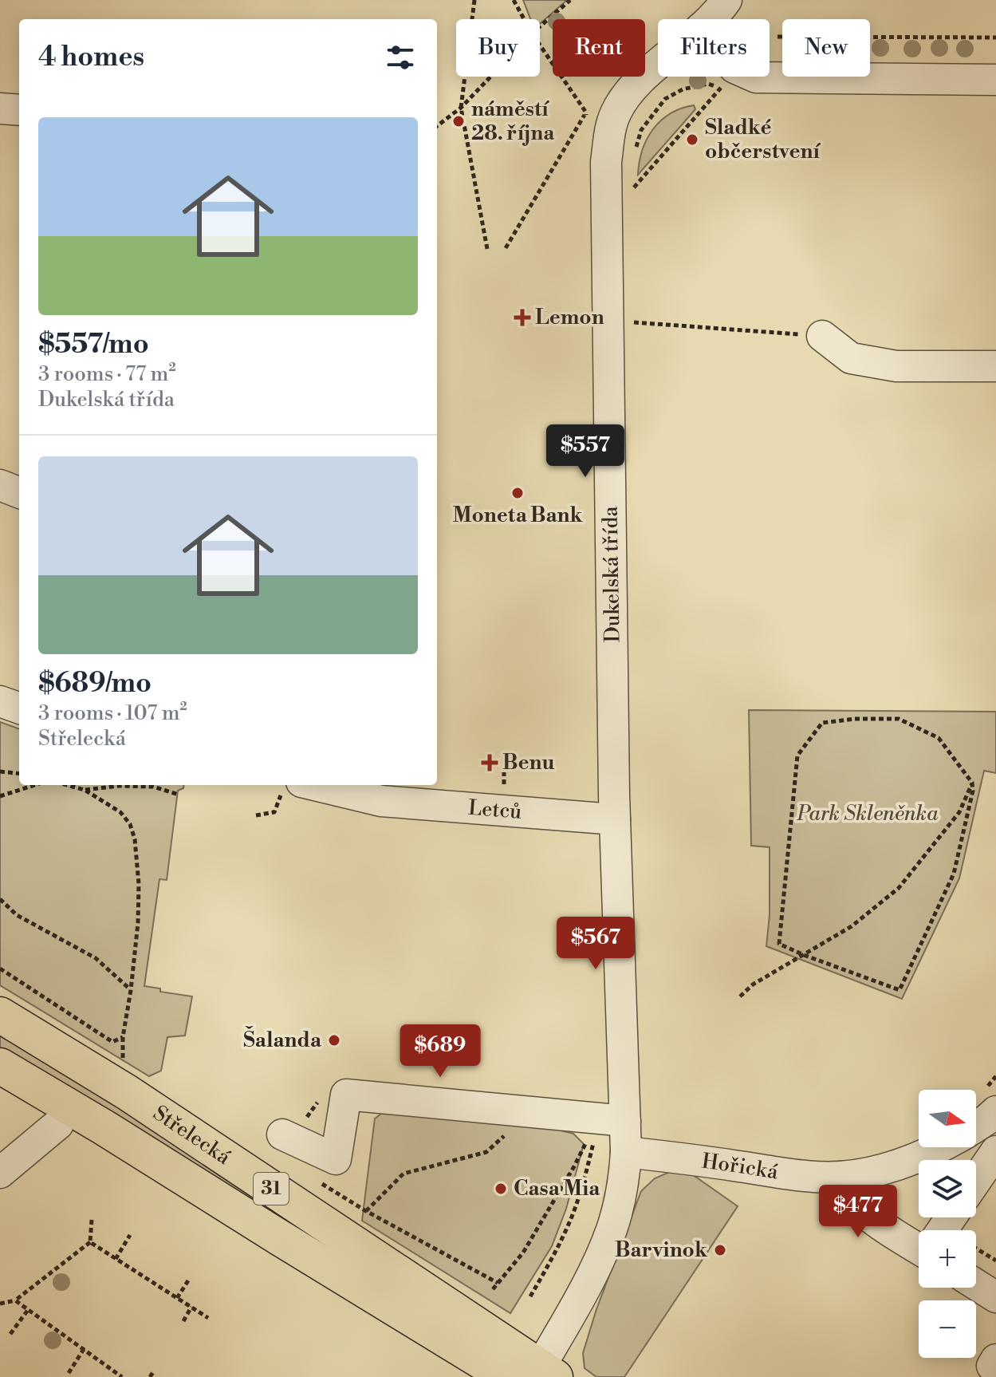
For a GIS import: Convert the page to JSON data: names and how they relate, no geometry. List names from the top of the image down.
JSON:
{
  "streets": {
    "main road": ["Střelecká", "31"],
    "street": ["Dukelská třída", "Letců", "Hořická"]
  },
  "crossings": [
    ["Dukelská třída", "Letců"],
    ["Dukelská třída", "Střelecká"],
    ["Dukelská třída", "Hořická"]
  ],
  "parks": ["Park Skleněnka"],
  "places": {
    "other": [
      "náměstí 28. října",
      "Sladké občerstvení",
      "Moneta Bank",
      "Šalanda",
      "Casa Mia",
      "Barvinok"
    ],
    "health": ["Lemon", "Benu"]
  },
  "north": "right",
  "page": {
    "chip": [
      "Buy",
      "Rent",
      "Filters",
      "New"
    ],
    "heading": "4 homes",
    "list": [
      {
        "name": "$557/mo",
        "note": "3 rooms · 77 m² · Dukelská třída"
      },
      {
        "name": "$689/mo",
        "note": "3 rooms · 107 m² · Střelecká"
      }
    ],
    "price": [
      "$557",
      "$567",
      "$689",
      "$477"
    ],
    "map_buttons": ["+", "−"]
  }
}
